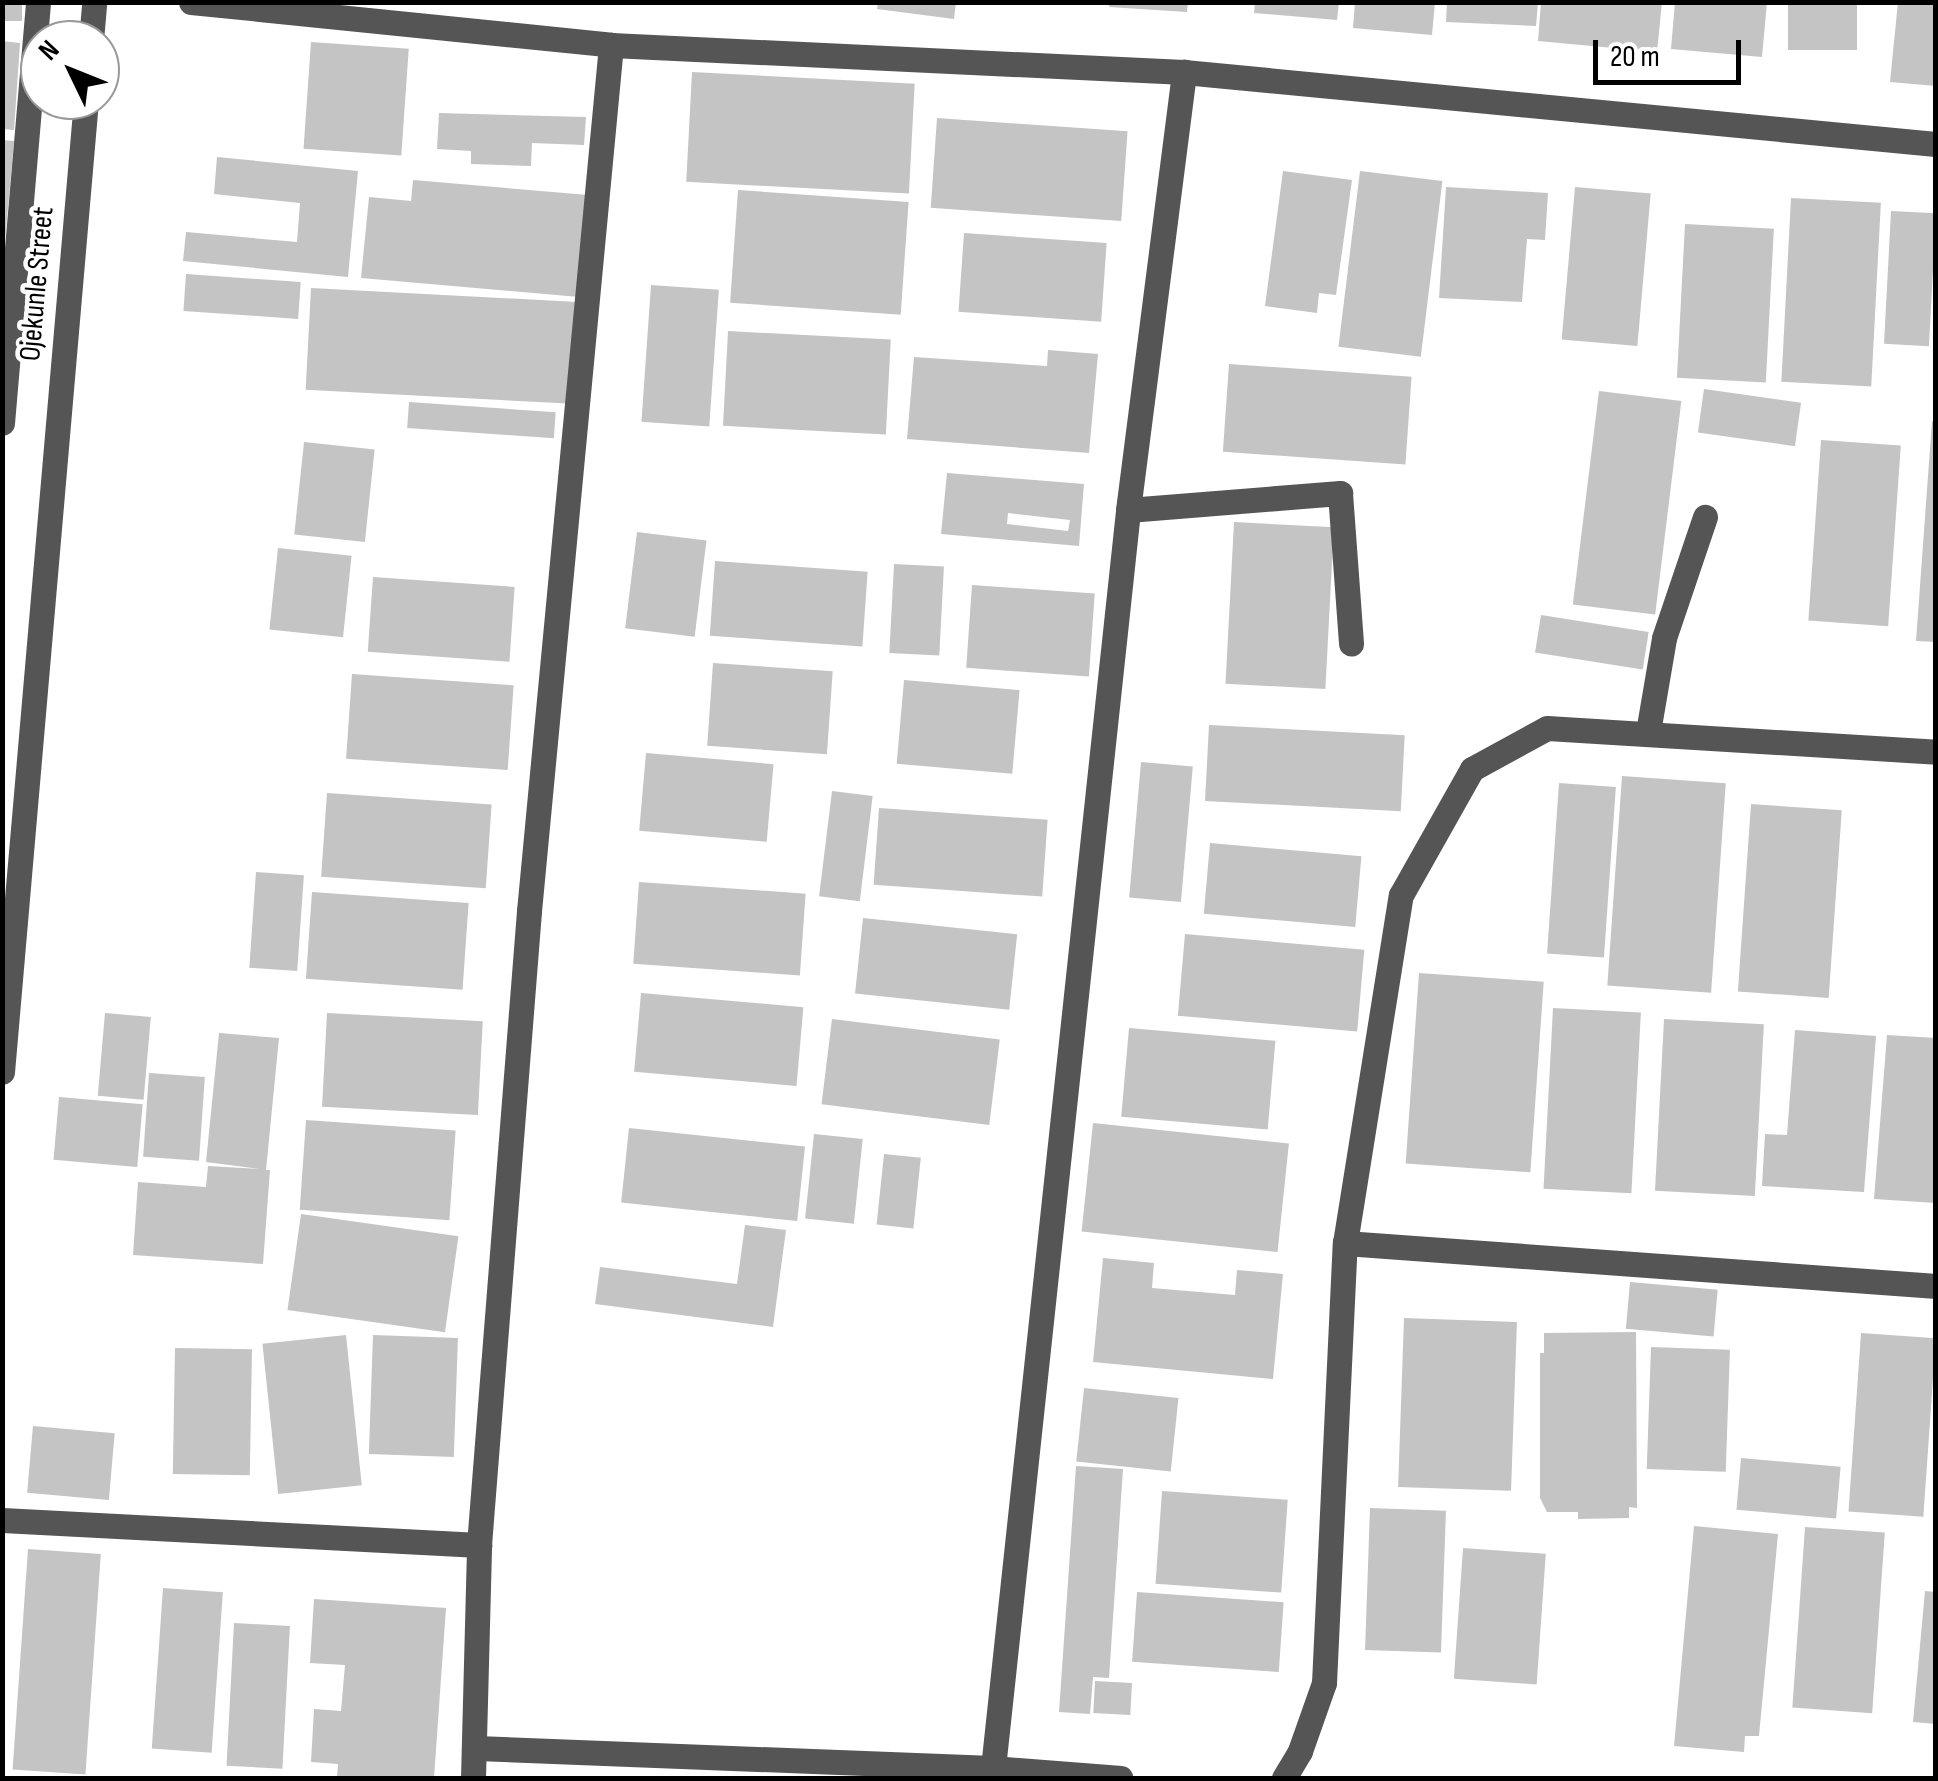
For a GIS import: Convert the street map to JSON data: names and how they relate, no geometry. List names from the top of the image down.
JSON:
{
  "streets": {
    "street": ["Ojekunle Street"]
  },
  "scale_bar": "20 m",
  "north": "top left"
}
